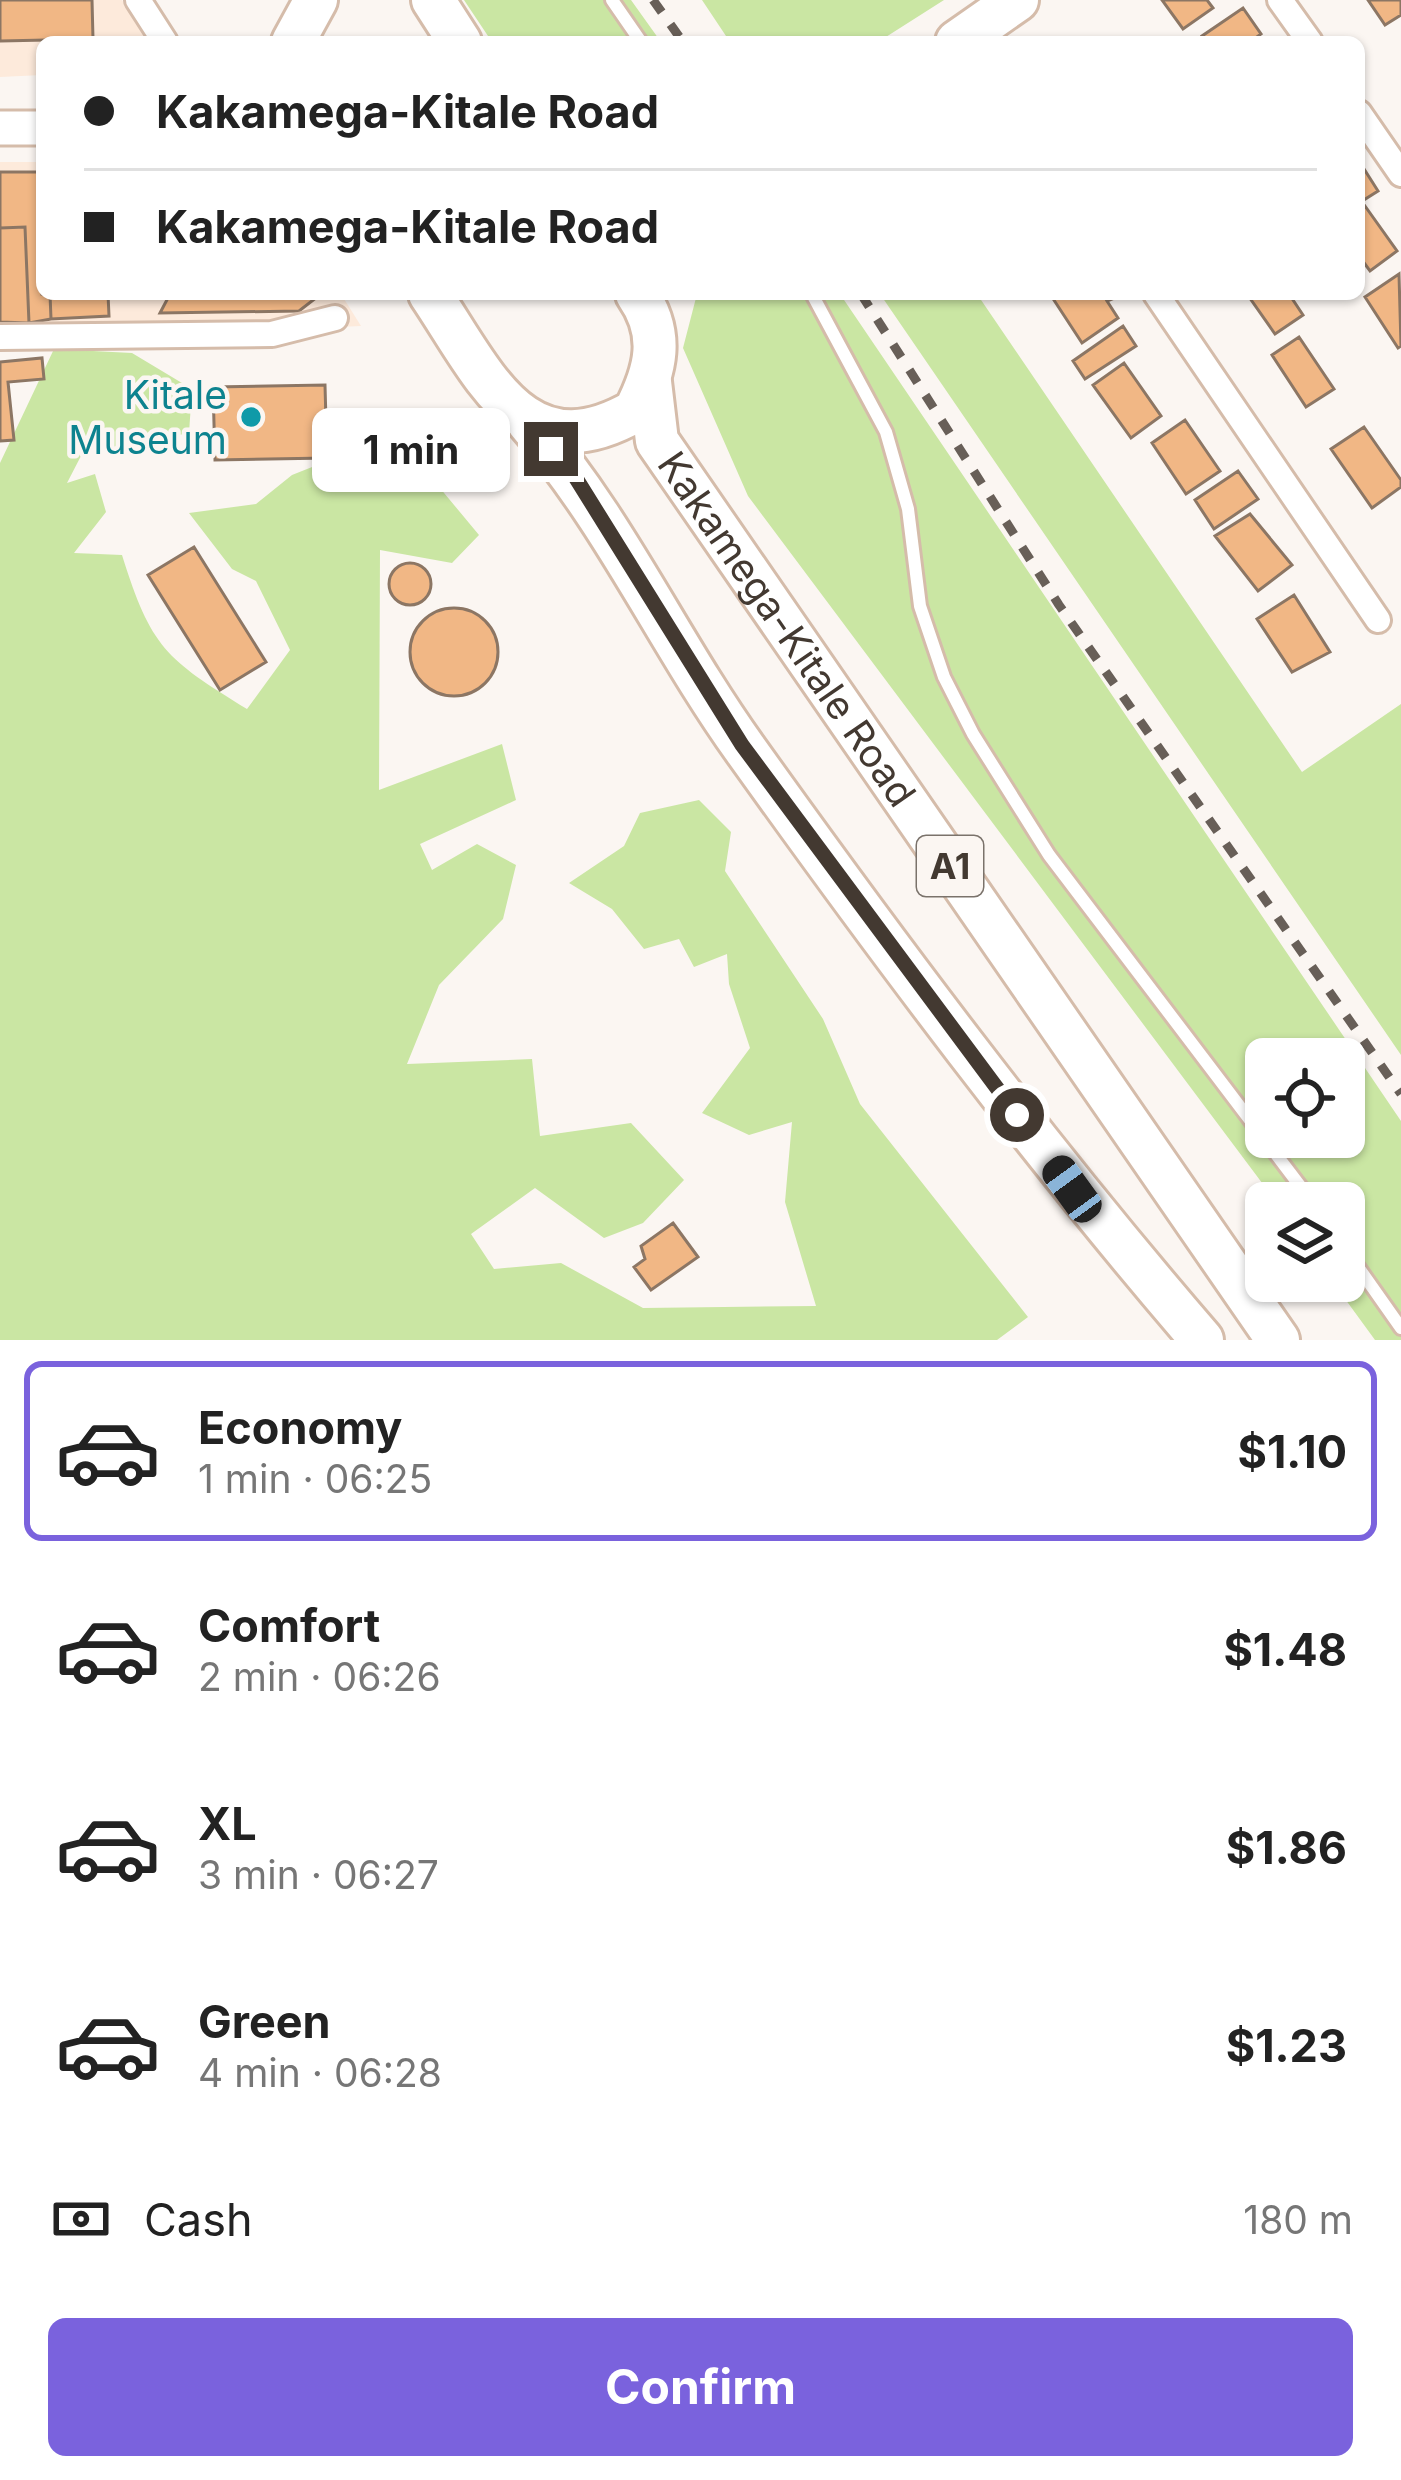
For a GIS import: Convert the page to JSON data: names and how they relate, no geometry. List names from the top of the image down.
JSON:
{
  "streets": {
    "highway": ["Kakamega-Kitale Road", "A1"]
  },
  "crossings": [
    ["Kakamega-Kitale Road", "A1"]
  ],
  "places": ["Kitale Museum"],
  "page": {
    "banner": ["Kakamega-Kitale Road", "Kakamega-Kitale Road"],
    "bubble": "1 min",
    "list": [
      {
        "name": "Economy",
        "note": "1 min · 06:25",
        "value": "$1.10"
      },
      {
        "name": "Comfort",
        "note": "2 min · 06:26",
        "value": "$1.48"
      },
      {
        "name": "XL",
        "note": "3 min · 06:27",
        "value": "$1.86"
      },
      {
        "name": "Green",
        "note": "4 min · 06:28",
        "value": "$1.23"
      }
    ],
    "pay": ["Cash", "180 m"],
    "buttons": "Confirm"
  }
}
